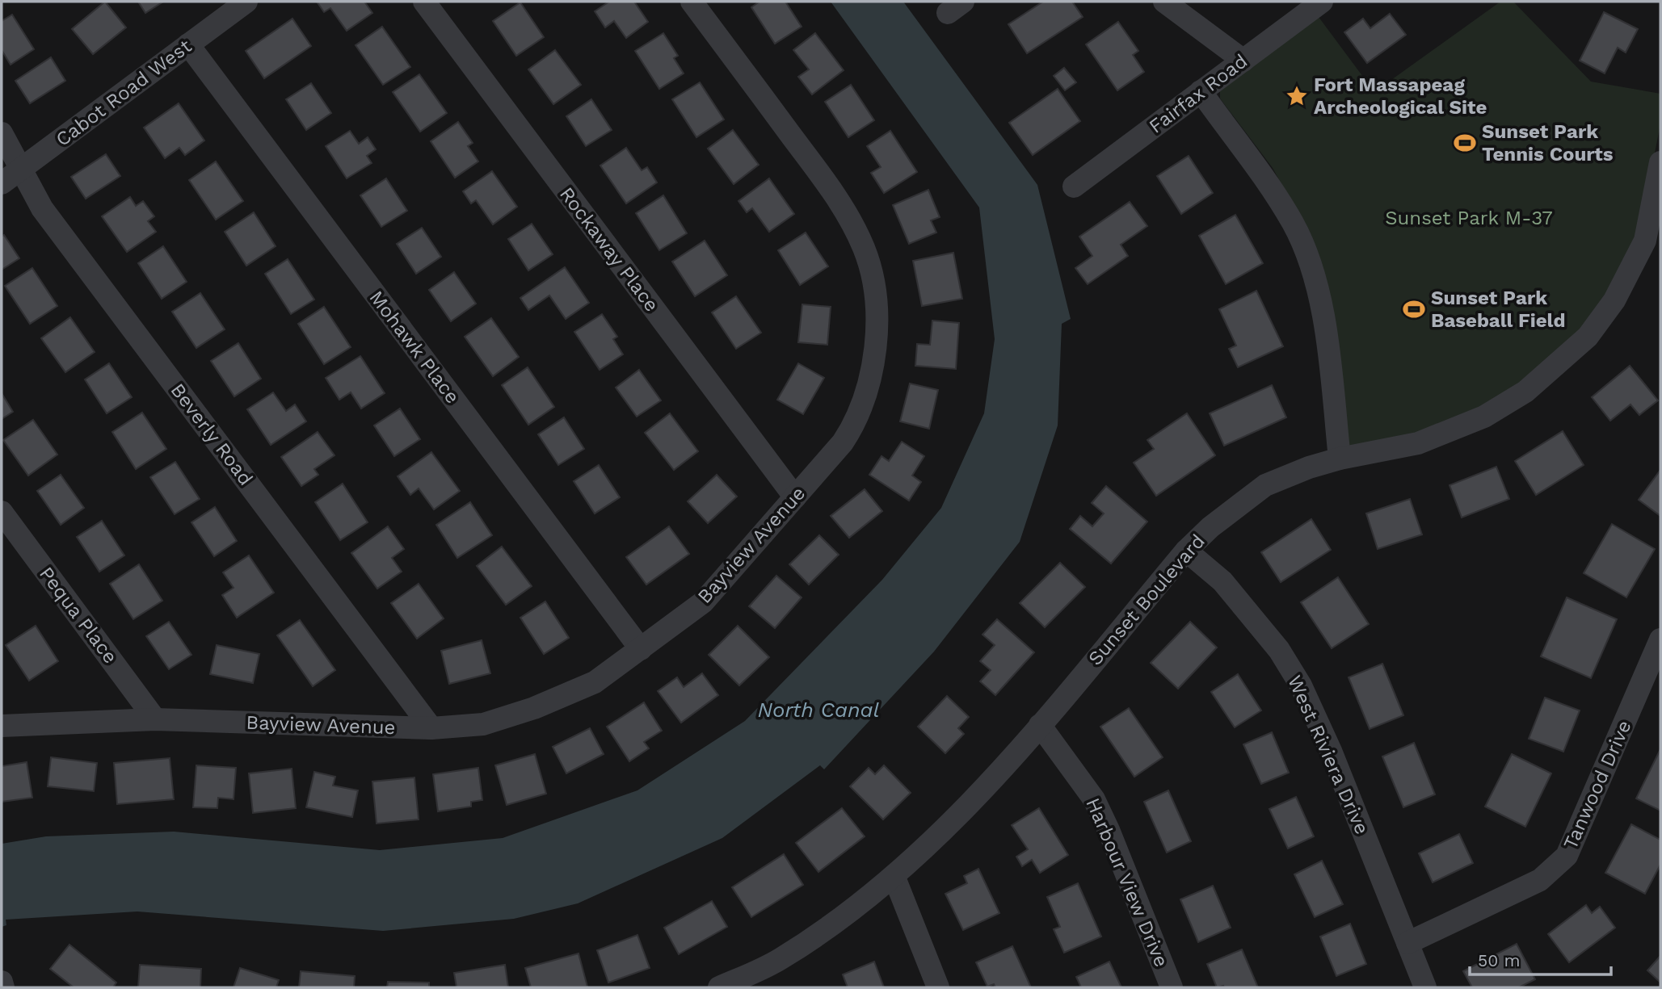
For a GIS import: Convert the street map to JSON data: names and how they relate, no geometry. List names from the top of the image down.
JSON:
{
  "streets": {
    "street": [
      "Cabot Road West",
      "Fairfax Road",
      "Rockaway Place",
      "Mohawk Place",
      "Beverly Road",
      "Bayview Avenue",
      "Sunset Boulevard",
      "Pequa Place",
      "West Riviera Drive",
      "Tanwood Drive",
      "Harbour View Drive"
    ]
  },
  "crossings": [
    ["Cabot Road West", "Mohawk Place"],
    ["Cabot Road West", "Beverly Road"],
    ["Rockaway Place", "Bayview Avenue"],
    ["Mohawk Place", "Bayview Avenue"],
    ["Beverly Road", "Bayview Avenue"],
    ["Bayview Avenue", "Pequa Place"],
    ["Sunset Boulevard", "West Riviera Drive"],
    ["Sunset Boulevard", "Harbour View Drive"],
    ["West Riviera Drive", "Tanwood Drive"]
  ],
  "water": ["North Canal"],
  "parks": ["Sunset Park M-37"],
  "places": {
    "place": ["Fort Massapeag Archeological Site"],
    "sports": ["Sunset Park Tennis Courts", "Sunset Park Baseball Field"]
  },
  "scale_bar": "50 m"
}
